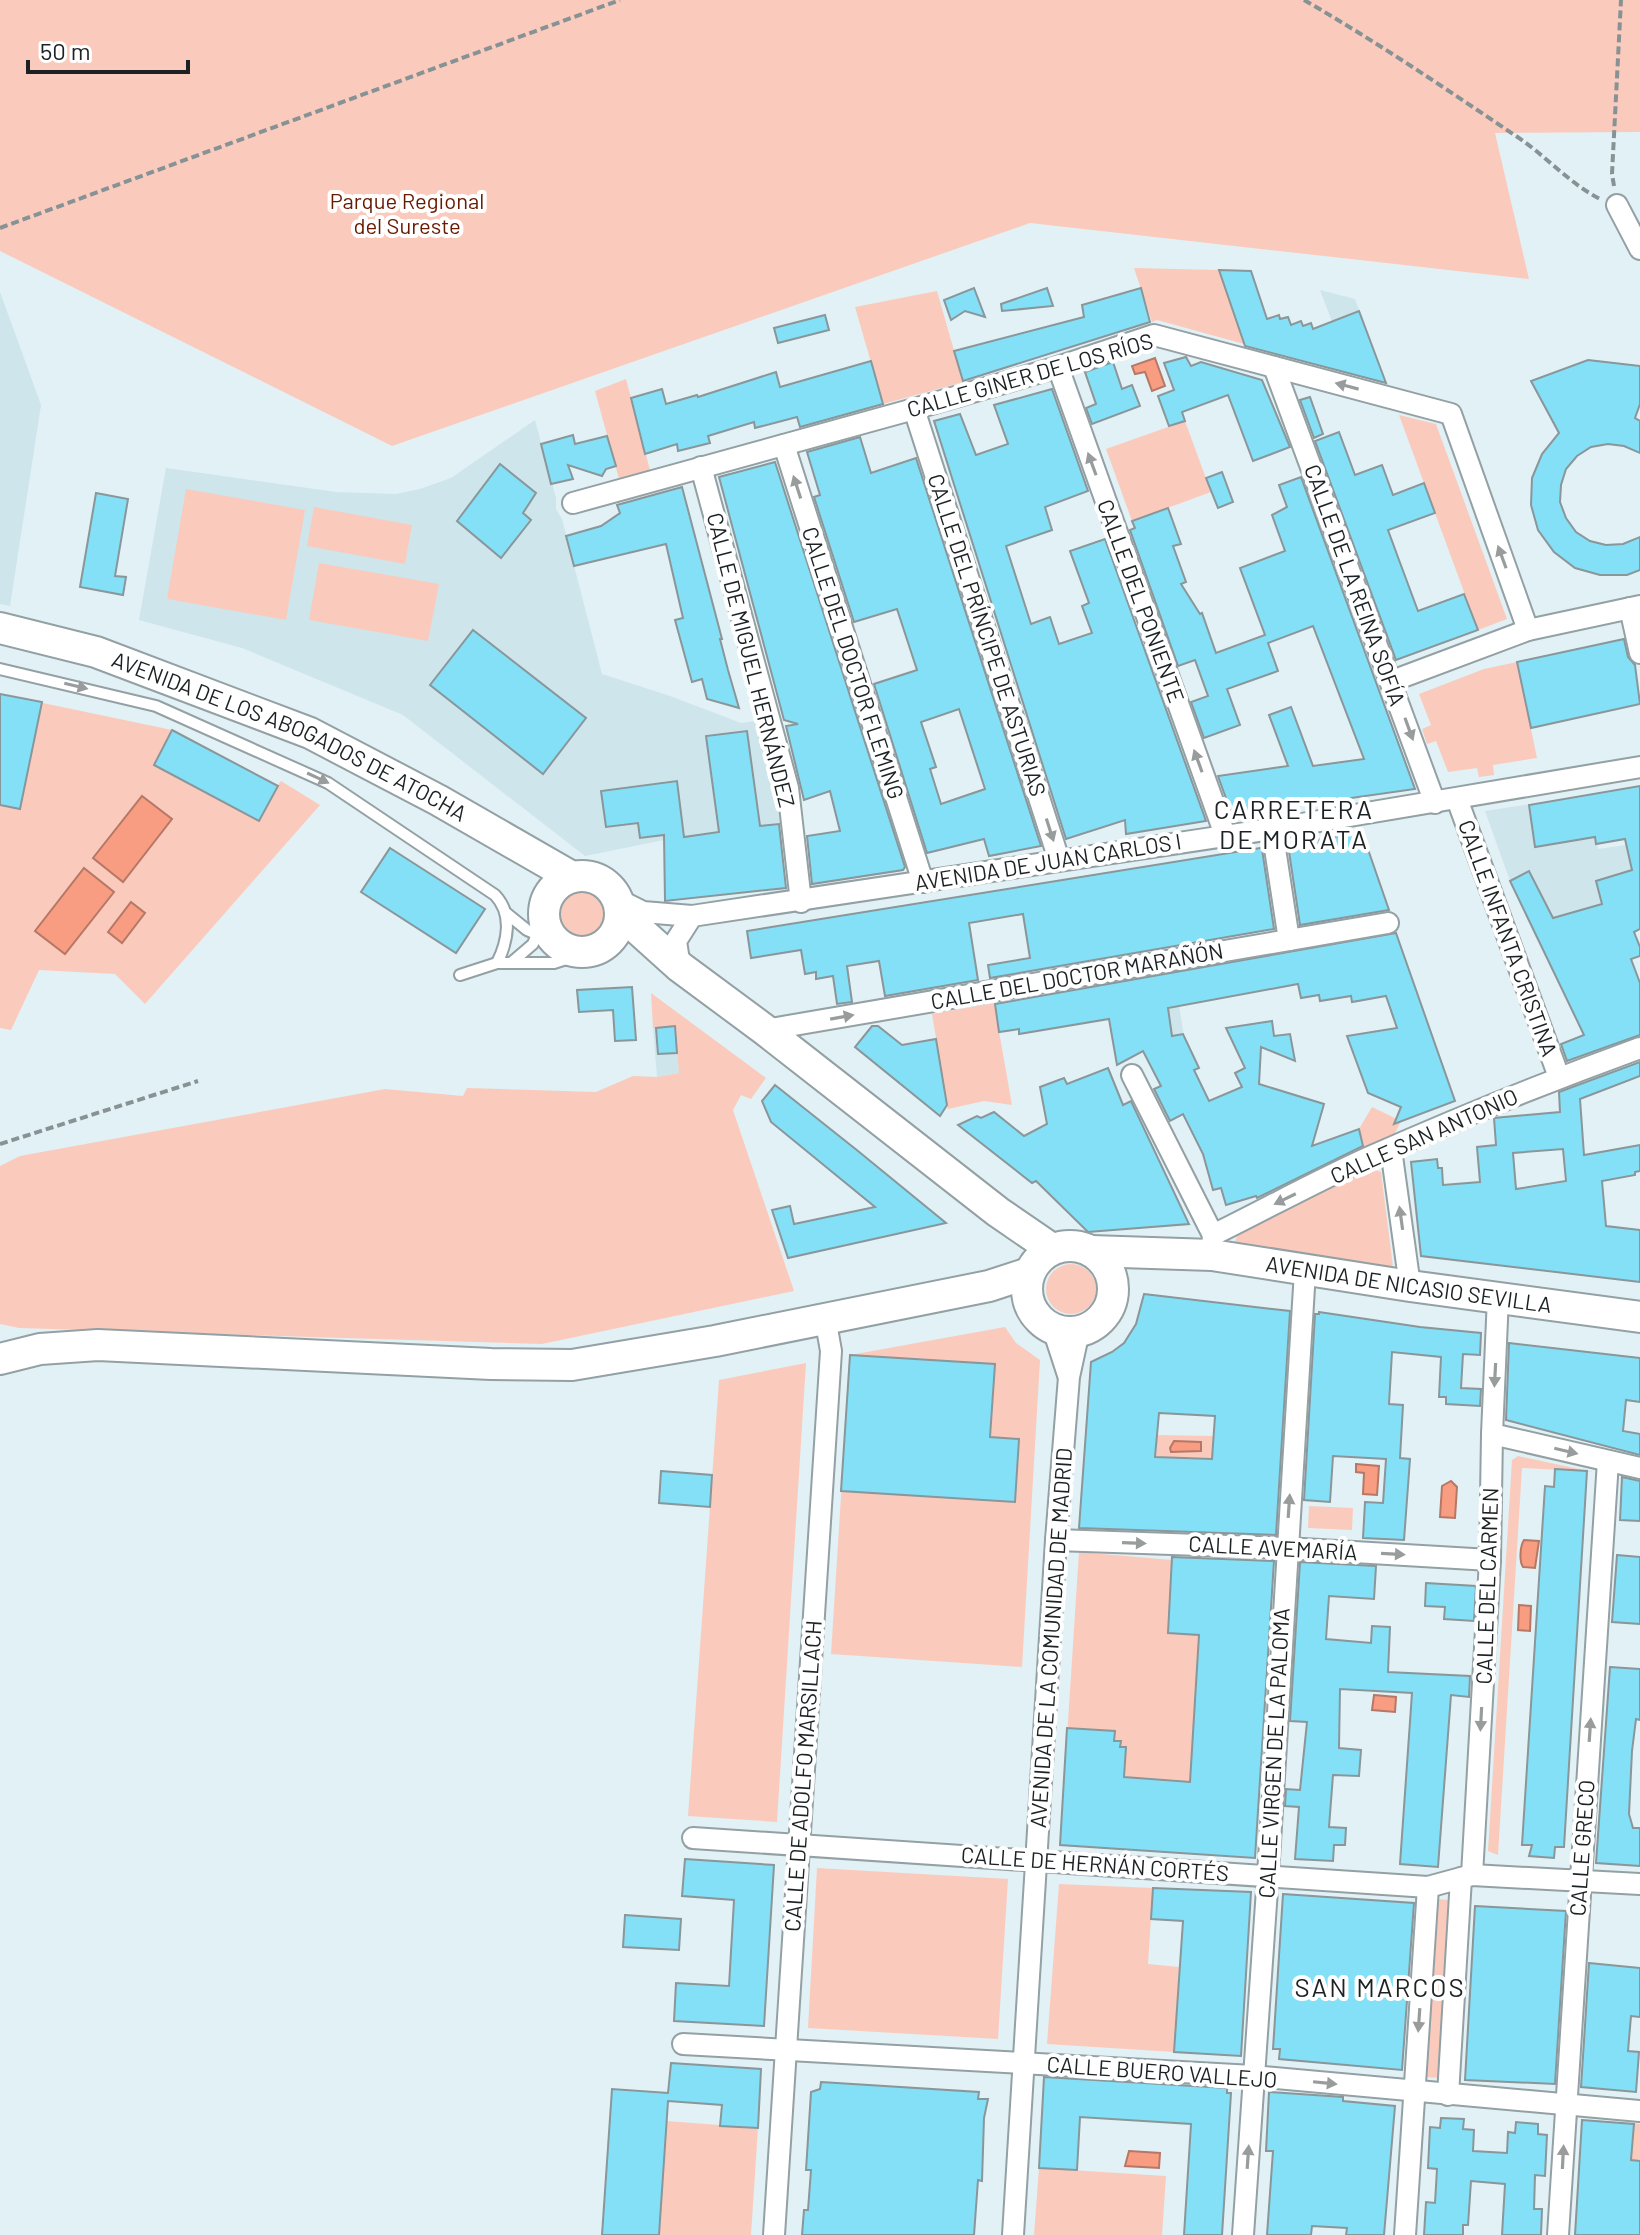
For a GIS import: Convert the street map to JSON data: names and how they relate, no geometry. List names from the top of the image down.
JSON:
{
  "streets": {
    "main road": ["AVENIDA DE LOS ABOGADOS DE ATOCHA", "AVENIDA DE NICASIO SEVILLA"],
    "street": [
      "CALLE GINER DE LOS RÍOS",
      "CALLE DE LA REINA SOFÍA",
      "CALLE DEL PONIENTE",
      "CALLE DEL PRÍNCIPE DE ASTURIAS",
      "CALLE DE MIGUEL HERNÁNDEZ",
      "CALLE DEL DOCTOR FLEMING",
      "AVENIDA DE JUAN CARLOS I",
      "CALLE INFANTA CRISTINA",
      "CALLE DEL DOCTOR MARAÑÓN",
      "CALLE SAN ANTONIO",
      "CALLE AVEMARÍA",
      "CALLE DEL CARMEN",
      "AVENIDA DE LA COMUNIDAD DE MADRID",
      "CALLE VIRGEN DE LA PALOMA",
      "CALLE DE ADOLFO MARSILLACH",
      "CALLE GRECO",
      "CALLE DE HERNÁN CORTÉS",
      "CALLE BUERO VALLEJO"
    ]
  },
  "crossings": [
    ["CALLE GINER DE LOS RÍOS", "CALLE DE LA REINA SOFÍA"],
    ["CALLE GINER DE LOS RÍOS", "CALLE DEL PONIENTE"],
    ["CALLE GINER DE LOS RÍOS", "CALLE DEL PRÍNCIPE DE ASTURIAS"],
    ["CALLE GINER DE LOS RÍOS", "CALLE DE MIGUEL HERNÁNDEZ"],
    ["CALLE GINER DE LOS RÍOS", "CALLE DEL DOCTOR FLEMING"],
    ["CALLE DE LA REINA SOFÍA", "AVENIDA DE JUAN CARLOS I"],
    ["CALLE DEL PONIENTE", "AVENIDA DE JUAN CARLOS I"],
    ["CALLE DEL PRÍNCIPE DE ASTURIAS", "AVENIDA DE JUAN CARLOS I"],
    ["CALLE DE MIGUEL HERNÁNDEZ", "AVENIDA DE JUAN CARLOS I"],
    ["CALLE DEL DOCTOR FLEMING", "AVENIDA DE JUAN CARLOS I"],
    ["AVENIDA DE LOS ABOGADOS DE ATOCHA", "AVENIDA DE JUAN CARLOS I"],
    ["AVENIDA DE JUAN CARLOS I", "CALLE INFANTA CRISTINA"],
    ["CALLE INFANTA CRISTINA", "CALLE SAN ANTONIO"],
    ["CALLE SAN ANTONIO", "AVENIDA DE NICASIO SEVILLA"],
    ["AVENIDA DE NICASIO SEVILLA", "CALLE DEL CARMEN"],
    ["AVENIDA DE NICASIO SEVILLA", "AVENIDA DE LA COMUNIDAD DE MADRID"],
    ["AVENIDA DE NICASIO SEVILLA", "CALLE VIRGEN DE LA PALOMA"],
    ["CALLE AVEMARÍA", "CALLE DEL CARMEN"],
    ["CALLE AVEMARÍA", "AVENIDA DE LA COMUNIDAD DE MADRID"],
    ["CALLE AVEMARÍA", "CALLE VIRGEN DE LA PALOMA"],
    ["CALLE DEL CARMEN", "CALLE DE HERNÁN CORTÉS"],
    ["CALLE DEL CARMEN", "CALLE BUERO VALLEJO"],
    ["AVENIDA DE LA COMUNIDAD DE MADRID", "CALLE DE HERNÁN CORTÉS"],
    ["AVENIDA DE LA COMUNIDAD DE MADRID", "CALLE BUERO VALLEJO"],
    ["CALLE VIRGEN DE LA PALOMA", "CALLE DE HERNÁN CORTÉS"],
    ["CALLE VIRGEN DE LA PALOMA", "CALLE BUERO VALLEJO"],
    ["CALLE DE ADOLFO MARSILLACH", "CALLE DE HERNÁN CORTÉS"],
    ["CALLE DE ADOLFO MARSILLACH", "CALLE BUERO VALLEJO"],
    ["CALLE GRECO", "CALLE DE HERNÁN CORTÉS"],
    ["CALLE GRECO", "CALLE BUERO VALLEJO"]
  ],
  "one_way": [
    "CALLE DEL PONIENTE",
    "CALLE DEL PRÍNCIPE DE ASTURIAS",
    "CALLE DEL DOCTOR FLEMING",
    "CALLE DEL DOCTOR MARAÑÓN",
    "CALLE SAN ANTONIO",
    "CALLE AVEMARÍA",
    "CALLE DEL CARMEN",
    "CALLE GRECO"
  ],
  "districts": ["CARRETERA DE MORATA", "SAN MARCOS"],
  "parks": ["Parque Regional del Sureste"],
  "scale_bar": "50 m"
}
